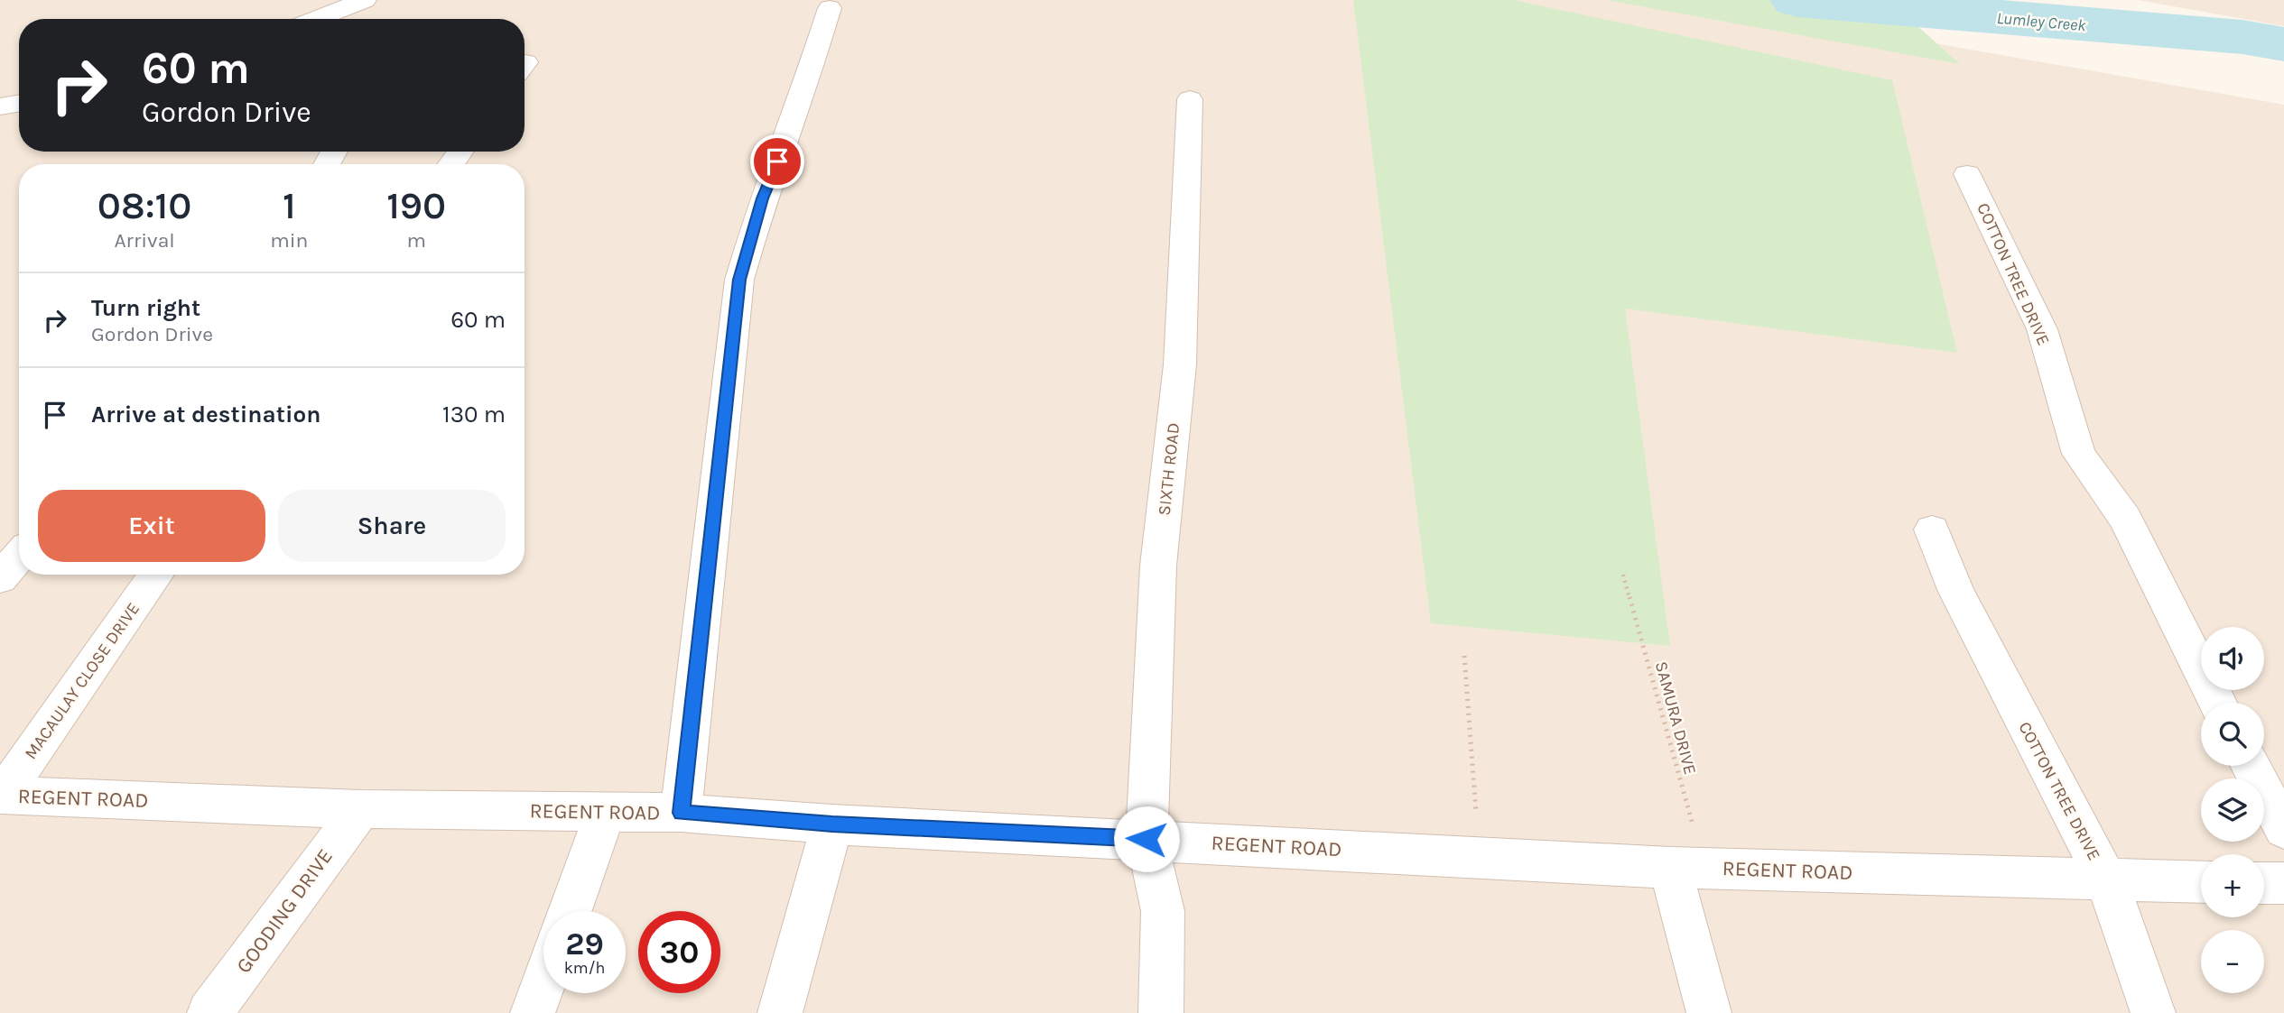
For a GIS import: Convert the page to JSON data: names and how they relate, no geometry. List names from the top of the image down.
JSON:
{
  "streets": {
    "street": [
      "COTTON TREE DRIVE",
      "SIXTH ROAD",
      "MACAULAY CLOSE DRIVE",
      "REGENT ROAD",
      "GOODING DRIVE"
    ],
    "path": ["SAMURA DRIVE"]
  },
  "crossings": [
    ["COTTON TREE DRIVE", "REGENT ROAD"],
    ["SIXTH ROAD", "REGENT ROAD"],
    ["MACAULAY CLOSE DRIVE", "REGENT ROAD"],
    ["SAMURA DRIVE", "REGENT ROAD"],
    ["REGENT ROAD", "GOODING DRIVE"]
  ],
  "water": ["Lumley Creek"],
  "page": {
    "turn": ["60 m", "Gordon Drive"],
    "eta": [
      "08:10",
      "Arrival",
      "1",
      "min",
      "190",
      "m"
    ],
    "list": [
      {
        "name": "Turn right",
        "note": "Gordon Drive",
        "value": "60 m"
      },
      {
        "name": "Arrive at destination",
        "value": "130 m"
      }
    ],
    "buttons": ["Exit", "Share"],
    "map_buttons": ["+", "−"],
    "speed": "29 km/h",
    "limit": "30"
  }
}
